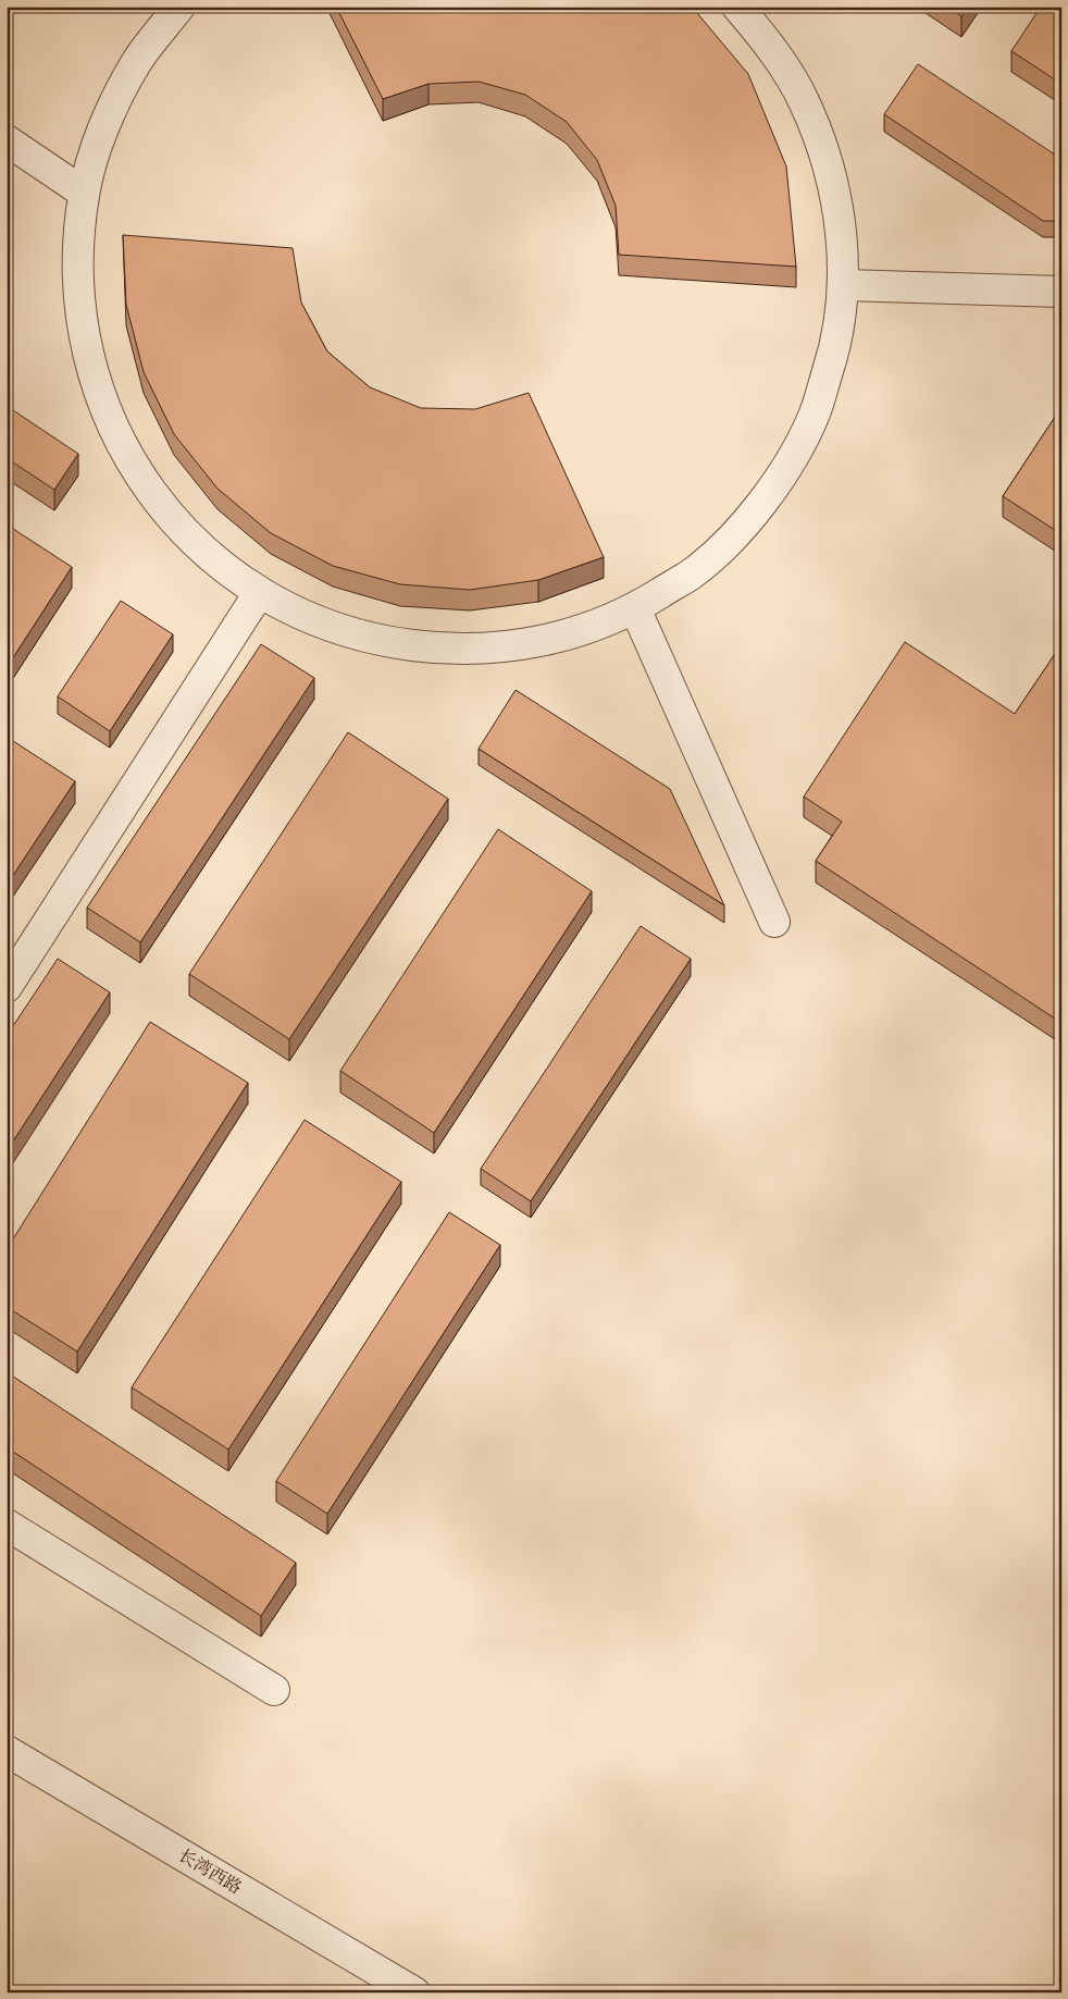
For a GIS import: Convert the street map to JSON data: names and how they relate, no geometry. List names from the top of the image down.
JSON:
{
  "streets": {
    "street": ["长湾西路"]
  }
}
